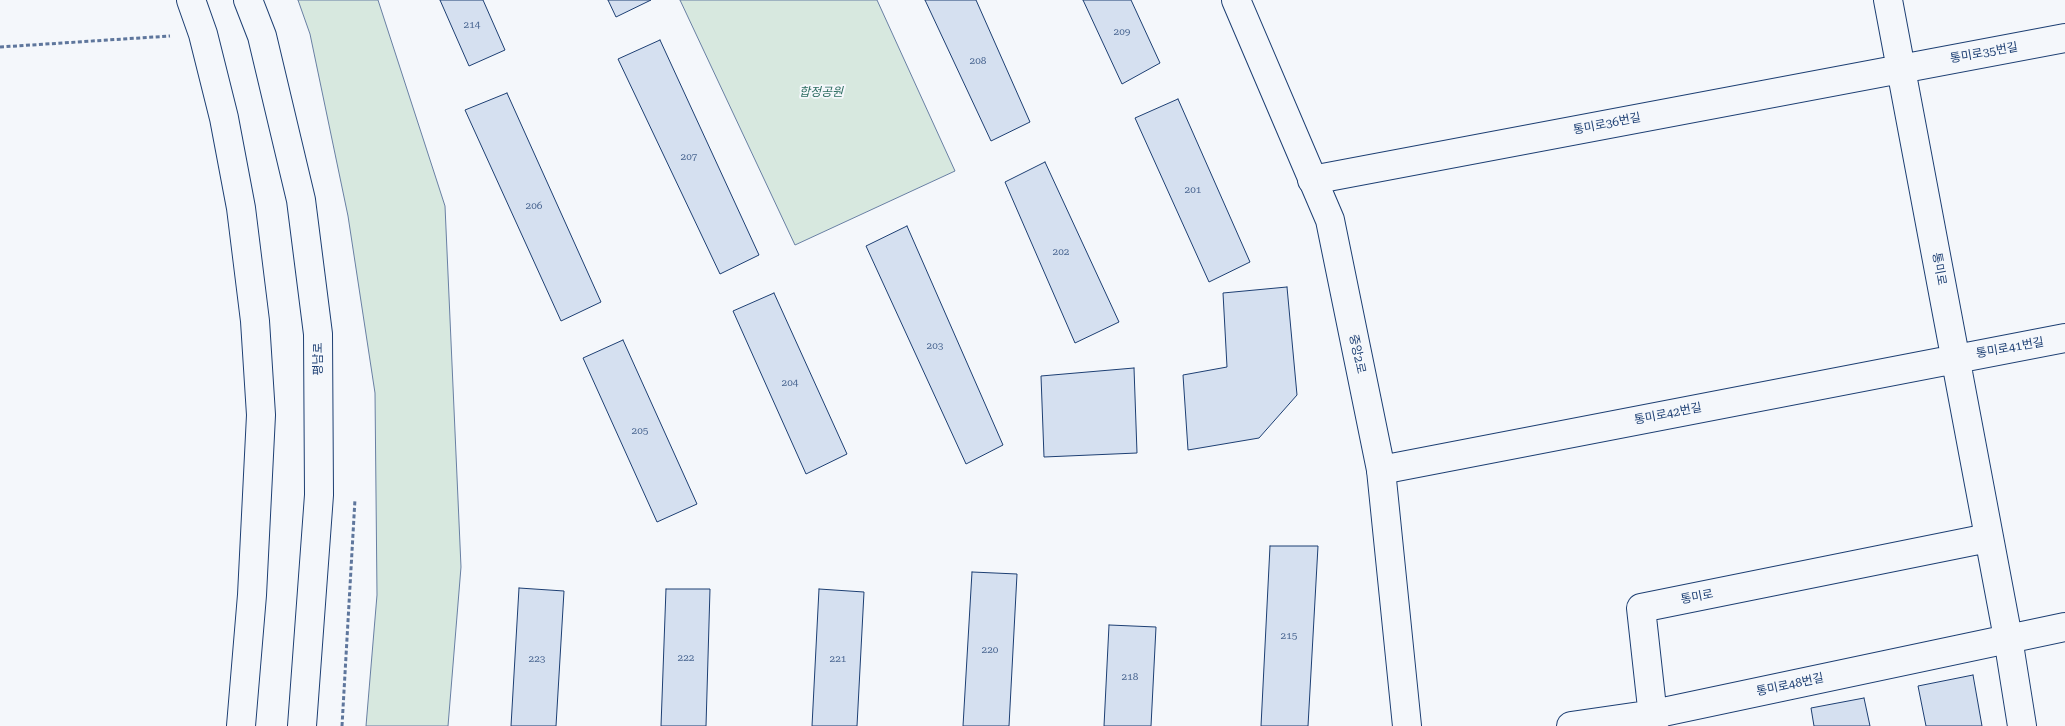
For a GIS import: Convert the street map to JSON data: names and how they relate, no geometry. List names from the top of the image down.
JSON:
{
  "streets": {
    "street": [
      "통미로35번길",
      "통미로36번길",
      "통미로",
      "통미로41번길",
      "중앙2로",
      "평남로",
      "통미로42번길",
      "통미로48번길"
    ]
  },
  "crossings": [
    ["통미로35번길", "통미로36번길"],
    ["통미로35번길", "통미로"],
    ["통미로36번길", "통미로"],
    ["통미로36번길", "중앙2로"],
    ["통미로", "통미로41번길"],
    ["통미로", "통미로42번길"],
    ["통미로", "통미로48번길"],
    ["통미로41번길", "통미로42번길"],
    ["중앙2로", "통미로42번길"]
  ],
  "parks": ["합정공원"],
  "house_numbers": [
    "214",
    "209",
    "208",
    "207",
    "201",
    "206",
    "202",
    "203",
    "204",
    "205",
    "215",
    "220",
    "222",
    "223",
    "221",
    "218"
  ]
}
